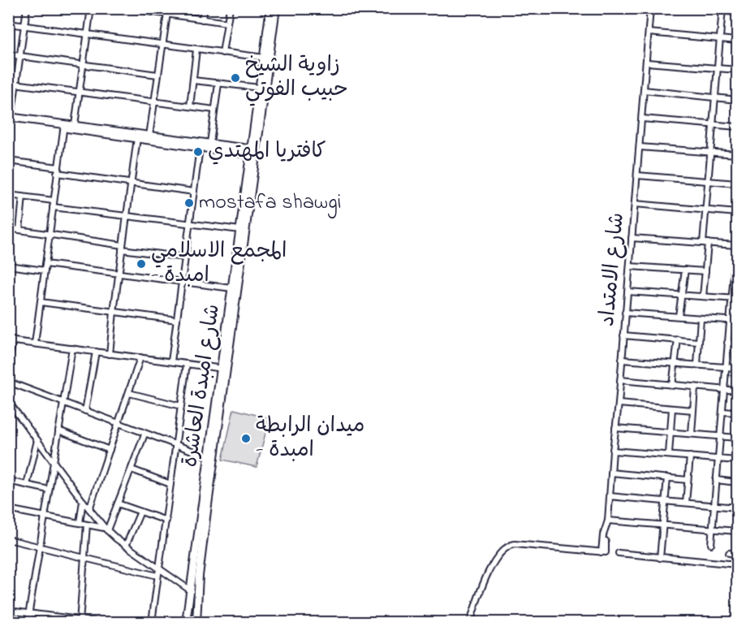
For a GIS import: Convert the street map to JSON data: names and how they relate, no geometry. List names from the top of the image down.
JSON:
{
  "streets": {
    "main road": ["شارع امبدة العاشرة"],
    "street": ["شارع الامتداد"]
  },
  "places": [
    "زاوية الشيخ حبيب الفوتي",
    "كافتريا المهتدي",
    "mostafa shawgi",
    "المجمع الاسلامي - امبدة",
    "ميدان الرابطة - امبدة"
  ]
}
